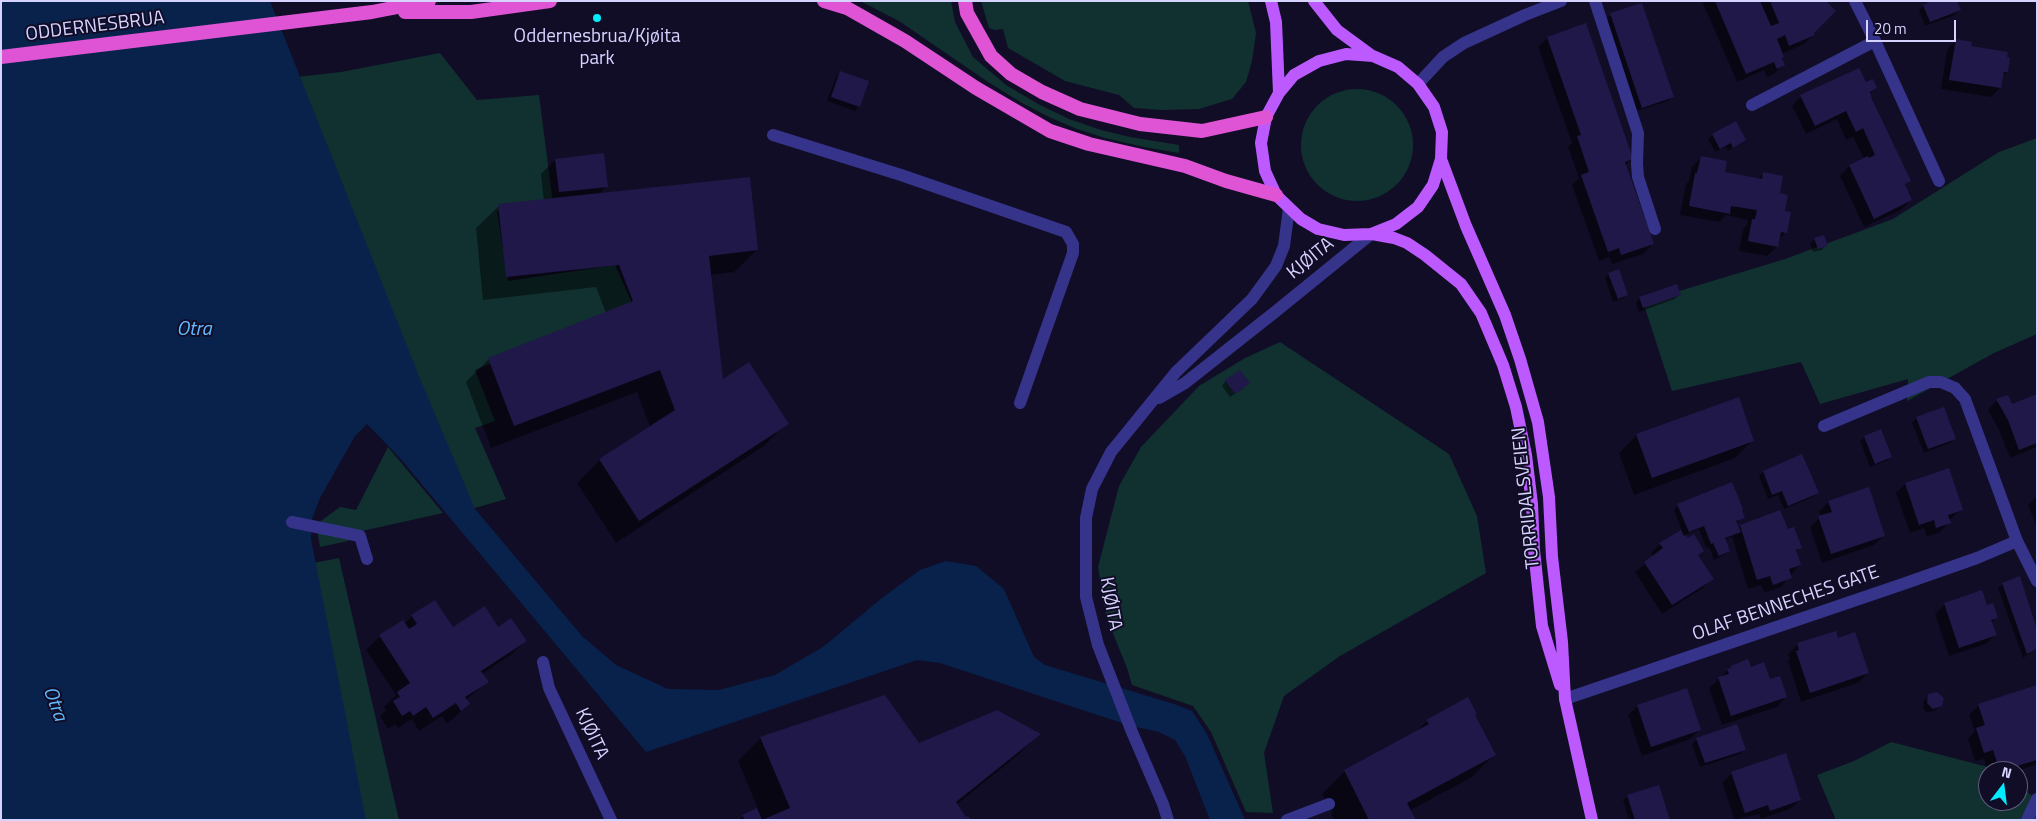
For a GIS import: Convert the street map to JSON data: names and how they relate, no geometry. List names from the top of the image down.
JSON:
{
  "streets": {
    "highway": ["ODDERNESBRUA"],
    "main road": ["TORRIDALSVEIEN"],
    "street": ["KJØITA", "OLAF BENNECHES GATE"]
  },
  "crossings": [
    ["KJØITA", "TORRIDALSVEIEN"],
    ["TORRIDALSVEIEN", "OLAF BENNECHES GATE"]
  ],
  "water": ["Otra"],
  "places": ["Oddernesbrua/Kjøita park"],
  "scale_bar": "20 m",
  "north": "top"
}
